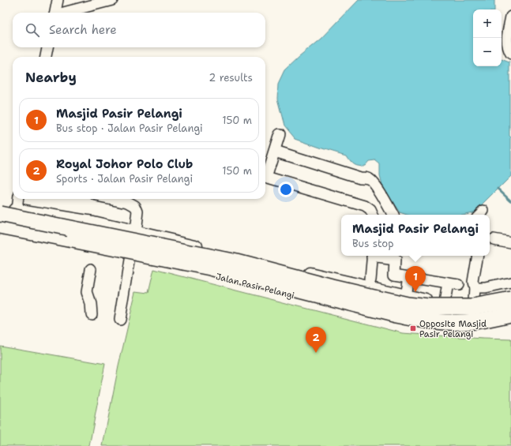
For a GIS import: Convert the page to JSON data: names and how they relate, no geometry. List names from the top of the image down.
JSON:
{
  "streets": {
    "main road": ["Jalan Pasir Pelangi"]
  },
  "places": {
    "transit": ["Opposite Masjid Pasir Pelangi"]
  },
  "page": {
    "map_buttons": ["+", "−"],
    "search": "Search here",
    "heading": ["Nearby", "2 results"],
    "list": [
      {
        "mark": "1",
        "name": "Masjid Pasir Pelangi",
        "note": "Bus stop · Jalan Pasir Pelangi",
        "value": "150 m"
      },
      {
        "mark": "2",
        "name": "Royal Johor Polo Club",
        "note": "Sports · Jalan Pasir Pelangi",
        "value": "150 m"
      }
    ],
    "popup": ["Masjid Pasir Pelangi", "Bus stop"],
    "pins": ["1", "2"]
  }
}
